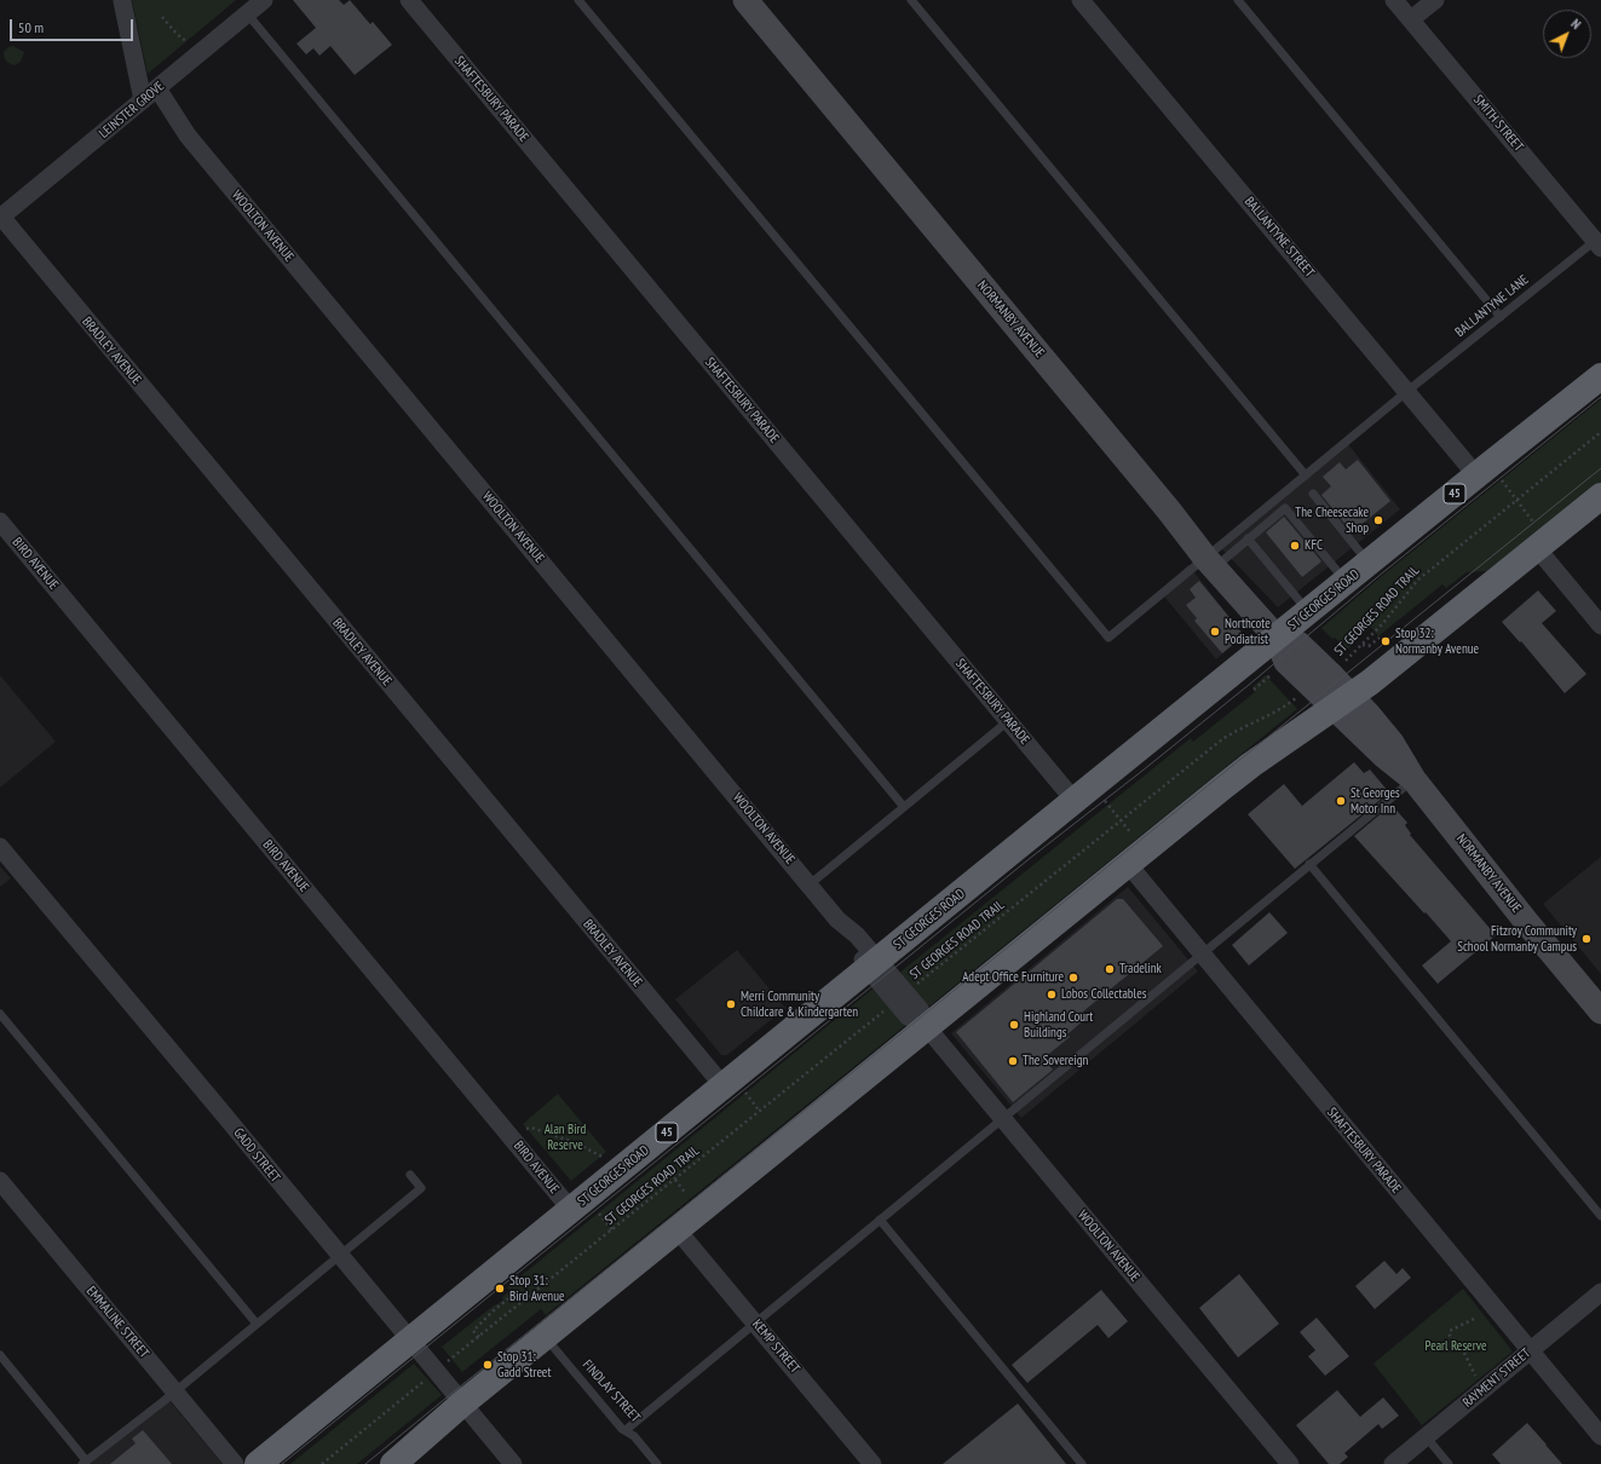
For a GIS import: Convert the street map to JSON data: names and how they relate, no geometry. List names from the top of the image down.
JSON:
{
  "streets": {
    "highway": ["45", "ST GEORGES ROAD"],
    "main road": ["NORMANBY AVENUE"],
    "street": [
      "SHAFTESBURY PARADE",
      "LEINSTER GROVE",
      "SMITH STREET",
      "WOOLTON AVENUE",
      "BALLANTYNE STREET",
      "BRADLEY AVENUE",
      "BIRD AVENUE",
      "GADD STREET",
      "EMMALINE STREET",
      "KEMP STREET",
      "RAYMENT STREET"
    ],
    "lane": ["BALLANTYNE LANE", "FINDLAY STREET"],
    "path": ["ST GEORGES ROAD TRAIL"]
  },
  "crossings": [
    ["SHAFTESBURY PARADE", "ST GEORGES ROAD"],
    ["SHAFTESBURY PARADE", "RAYMENT STREET"],
    ["LEINSTER GROVE", "WOOLTON AVENUE"],
    ["LEINSTER GROVE", "BRADLEY AVENUE"],
    ["SMITH STREET", "BALLANTYNE LANE"],
    ["WOOLTON AVENUE", "ST GEORGES ROAD"],
    ["WOOLTON AVENUE", "ST GEORGES ROAD TRAIL"],
    ["BALLANTYNE STREET", "BALLANTYNE LANE"],
    ["BALLANTYNE STREET", "ST GEORGES ROAD"],
    ["BALLANTYNE LANE", "NORMANBY AVENUE"],
    ["NORMANBY AVENUE", "ST GEORGES ROAD"],
    ["NORMANBY AVENUE", "ST GEORGES ROAD TRAIL"],
    ["BRADLEY AVENUE", "ST GEORGES ROAD"],
    ["BIRD AVENUE", "ST GEORGES ROAD"],
    ["ST GEORGES ROAD", "GADD STREET"],
    ["ST GEORGES ROAD TRAIL", "GADD STREET"]
  ],
  "parks": ["Alan Bird Reserve", "Pearl Reserve"],
  "places": [
    "The Cheesecake Shop",
    "KFC",
    "Northcote Podiatrist",
    "Stop 32: Normanby Avenue",
    "St Georges Motor Inn",
    "Fitzroy Community School Normanby Campus",
    "Tradelink",
    "Adept Office Furniture",
    "Lobos Collectables",
    "Merri Community Childcare & Kindergarten",
    "Highland Court Buildings",
    "The Sovereign",
    "Stop 31: Bird Avenue",
    "Stop 31: Gadd Street"
  ],
  "scale_bar": "50 m",
  "north": "top right"
}
